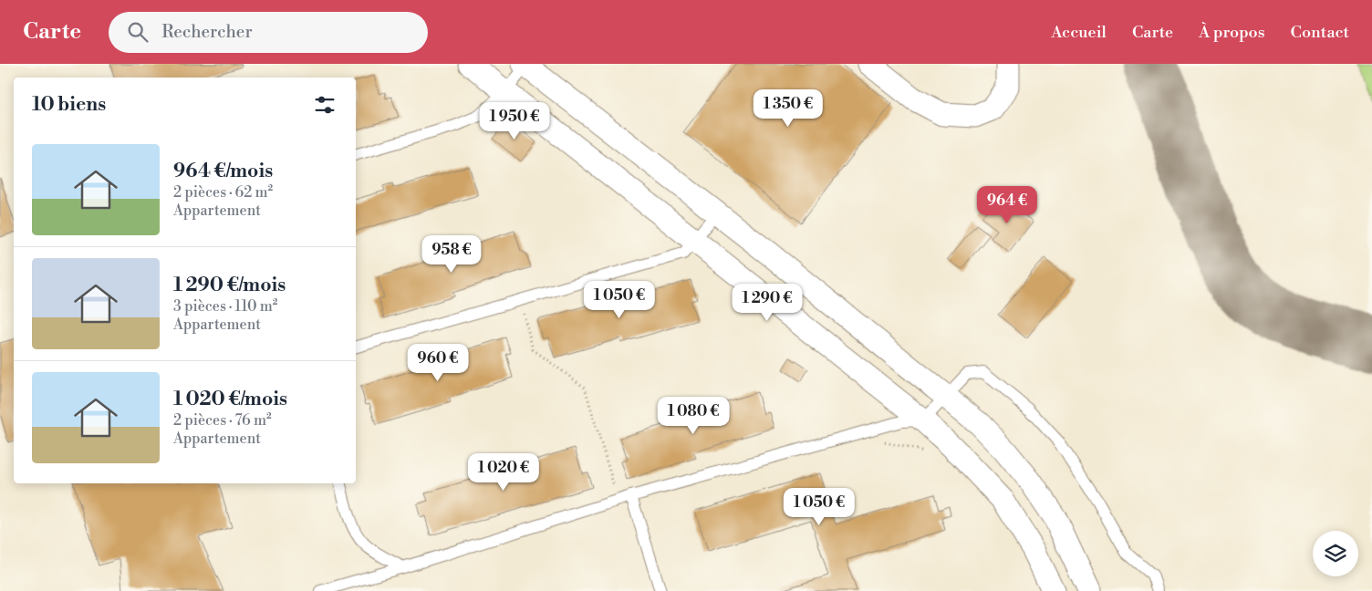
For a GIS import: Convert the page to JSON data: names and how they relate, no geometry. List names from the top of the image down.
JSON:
{
  "page": {
    "header": "Carte",
    "search": "Rechercher",
    "nav": [
      "Accueil",
      "Carte",
      "À propos",
      "Contact"
    ],
    "heading": "10 biens",
    "price": [
      "1 350 €",
      "1 950 €",
      "964 €",
      "958 €",
      "1 050 €",
      "1 290 €",
      "960 €",
      "1 080 €",
      "1 020 €",
      "1 050 €"
    ],
    "list": [
      {
        "name": "964 €/mois",
        "note": "2 pièces · 62 m² · Appartement"
      },
      {
        "name": "1 290 €/mois",
        "note": "3 pièces · 110 m² · Appartement"
      },
      {
        "name": "1 020 €/mois",
        "note": "2 pièces · 76 m² · Appartement"
      }
    ]
  }
}
